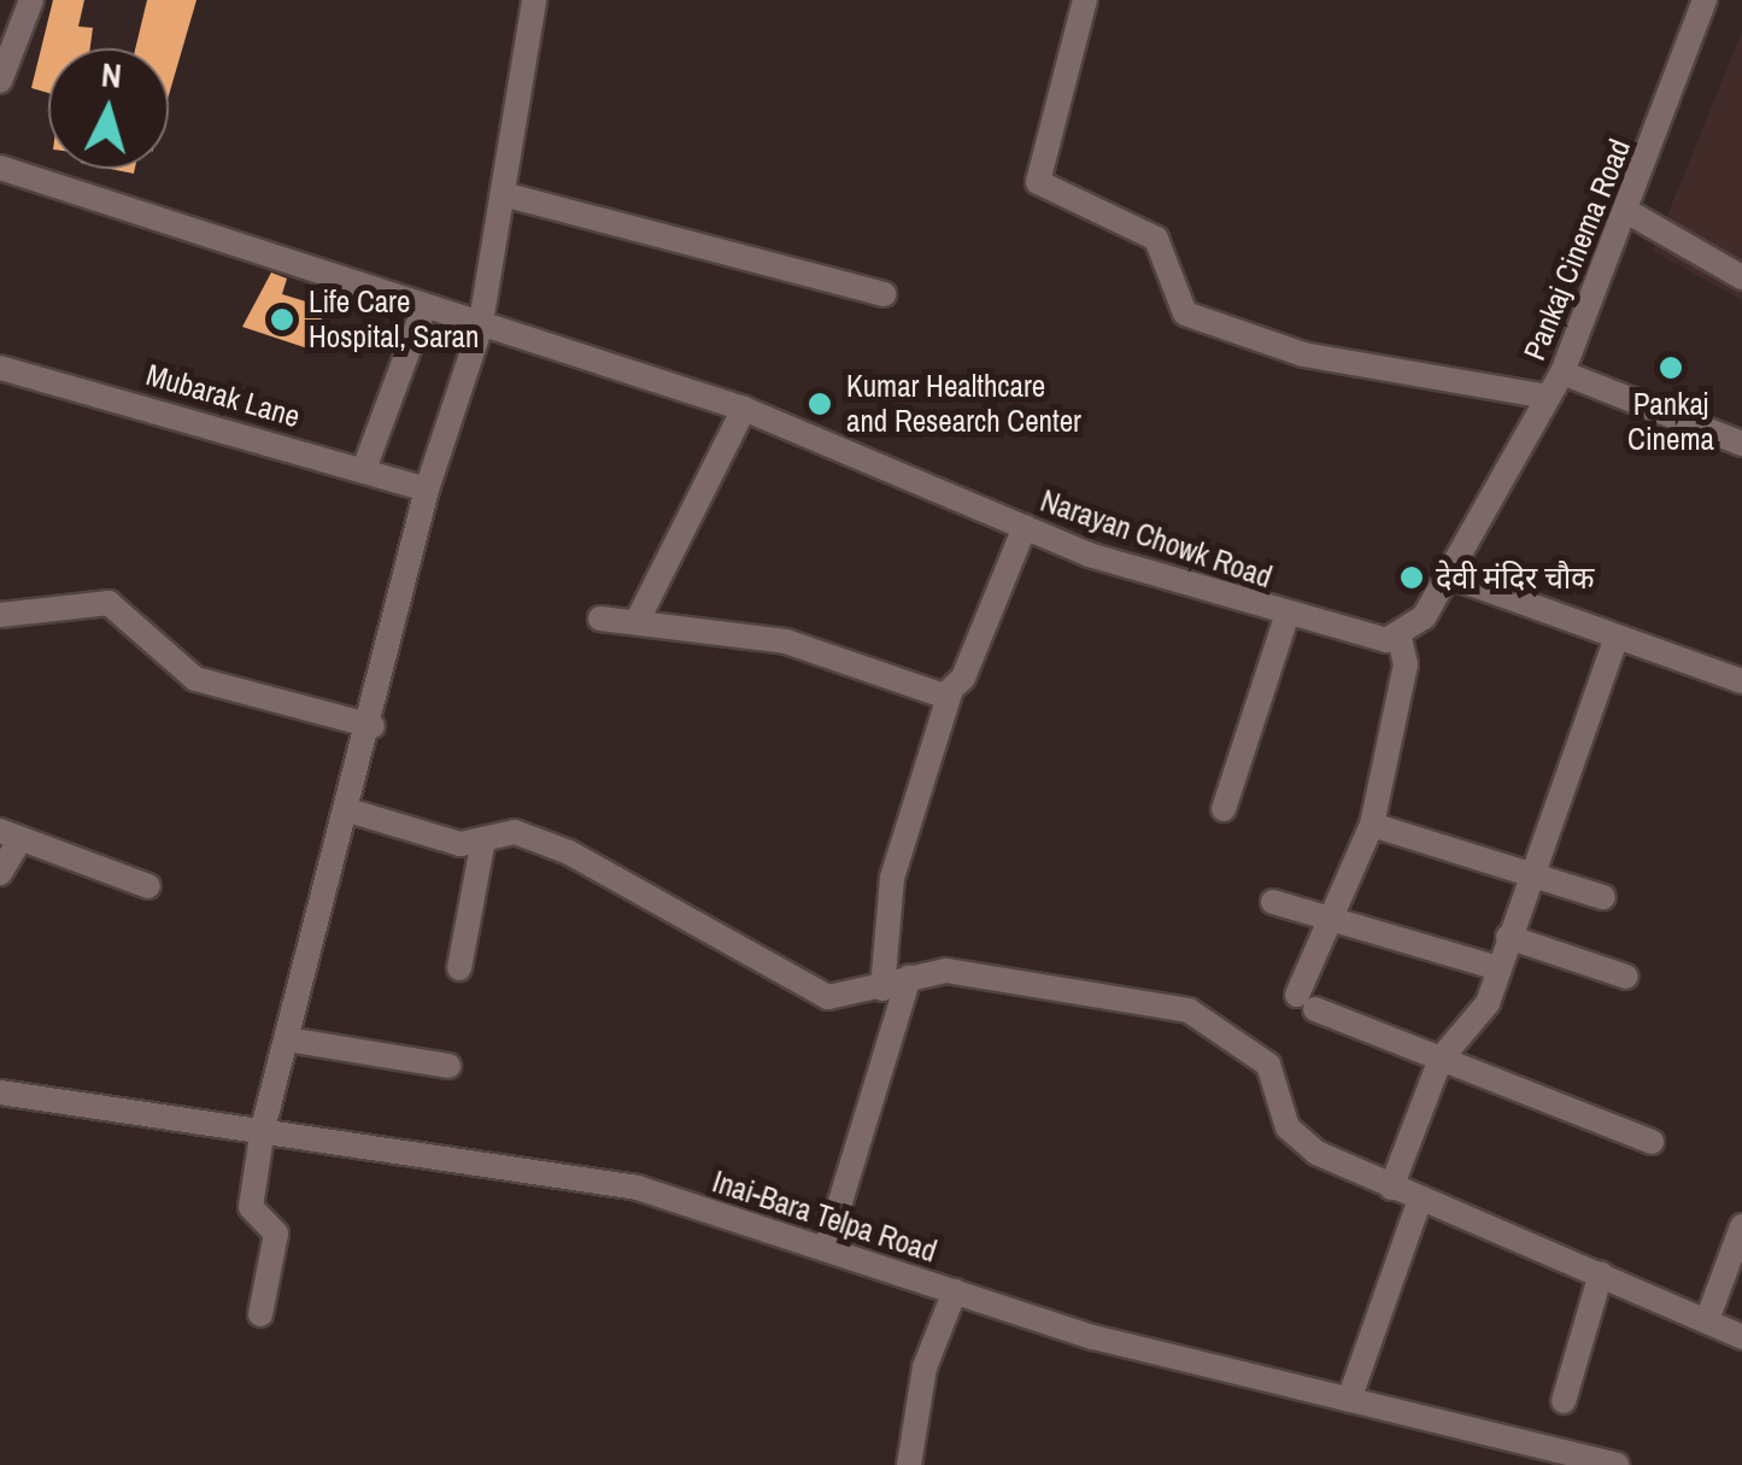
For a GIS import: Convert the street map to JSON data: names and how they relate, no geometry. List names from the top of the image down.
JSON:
{
  "streets": {
    "street": [
      "Pankaj Cinema Road",
      "Mubarak Lane",
      "Narayan Chowk Road",
      "Inai-Bara Telpa Road"
    ]
  },
  "places": [
    "Life Care Hospital, Saran",
    "Pankaj Cinema",
    "Kumar Healthcare and Research Center",
    "देवी मंदिर चौक"
  ],
  "north": "top"
}
